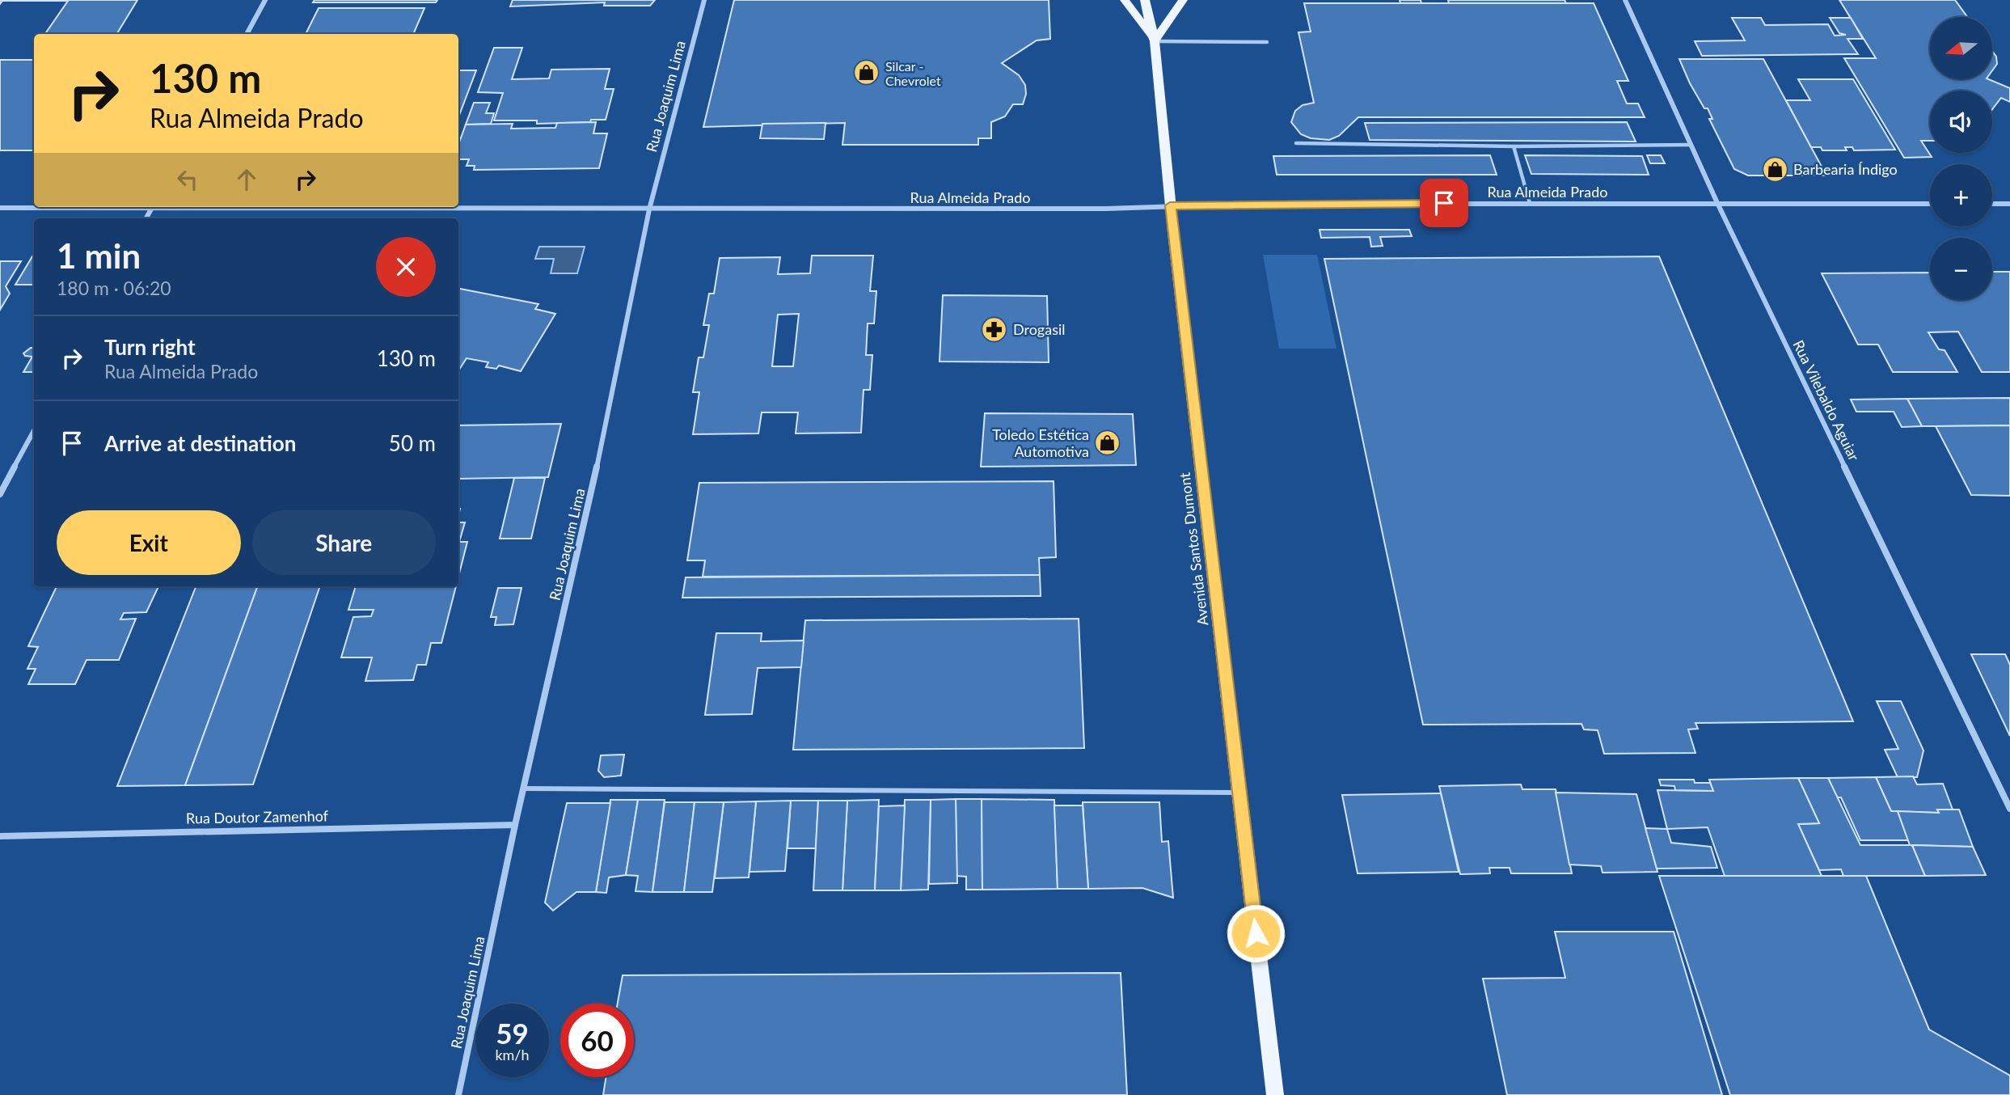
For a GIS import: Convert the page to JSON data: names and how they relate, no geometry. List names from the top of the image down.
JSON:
{
  "streets": {
    "main road": ["Avenida Santos Dumont"],
    "street": [
      "Rua Joaquim Lima",
      "Rua Almeida Prado",
      "Rua Vilebaldo Aguiar",
      "Rua Doutor Zamenhof"
    ]
  },
  "crossings": [
    ["Rua Joaquim Lima", "Rua Almeida Prado"],
    ["Rua Joaquim Lima", "Rua Doutor Zamenhof"],
    ["Rua Almeida Prado", "Rua Vilebaldo Aguiar"],
    ["Rua Almeida Prado", "Avenida Santos Dumont"]
  ],
  "places": {
    "shop": ["Silcar - Chevrolet", "Barbearia Índigo", "Toledo Estética Automotiva"],
    "pharmacy": ["Drogasil"]
  },
  "north": "left",
  "page": {
    "map_buttons": ["+", "−"],
    "turn": ["130 m", "Rua Almeida Prado"],
    "heading": ["1 min", "180 m · 06:20"],
    "list": [
      {
        "name": "Turn right",
        "note": "Rua Almeida Prado",
        "value": "130 m"
      },
      {
        "name": "Arrive at destination",
        "value": "50 m"
      }
    ],
    "buttons": ["Exit", "Share"],
    "speed": "59 km/h",
    "limit": "60"
  }
}
